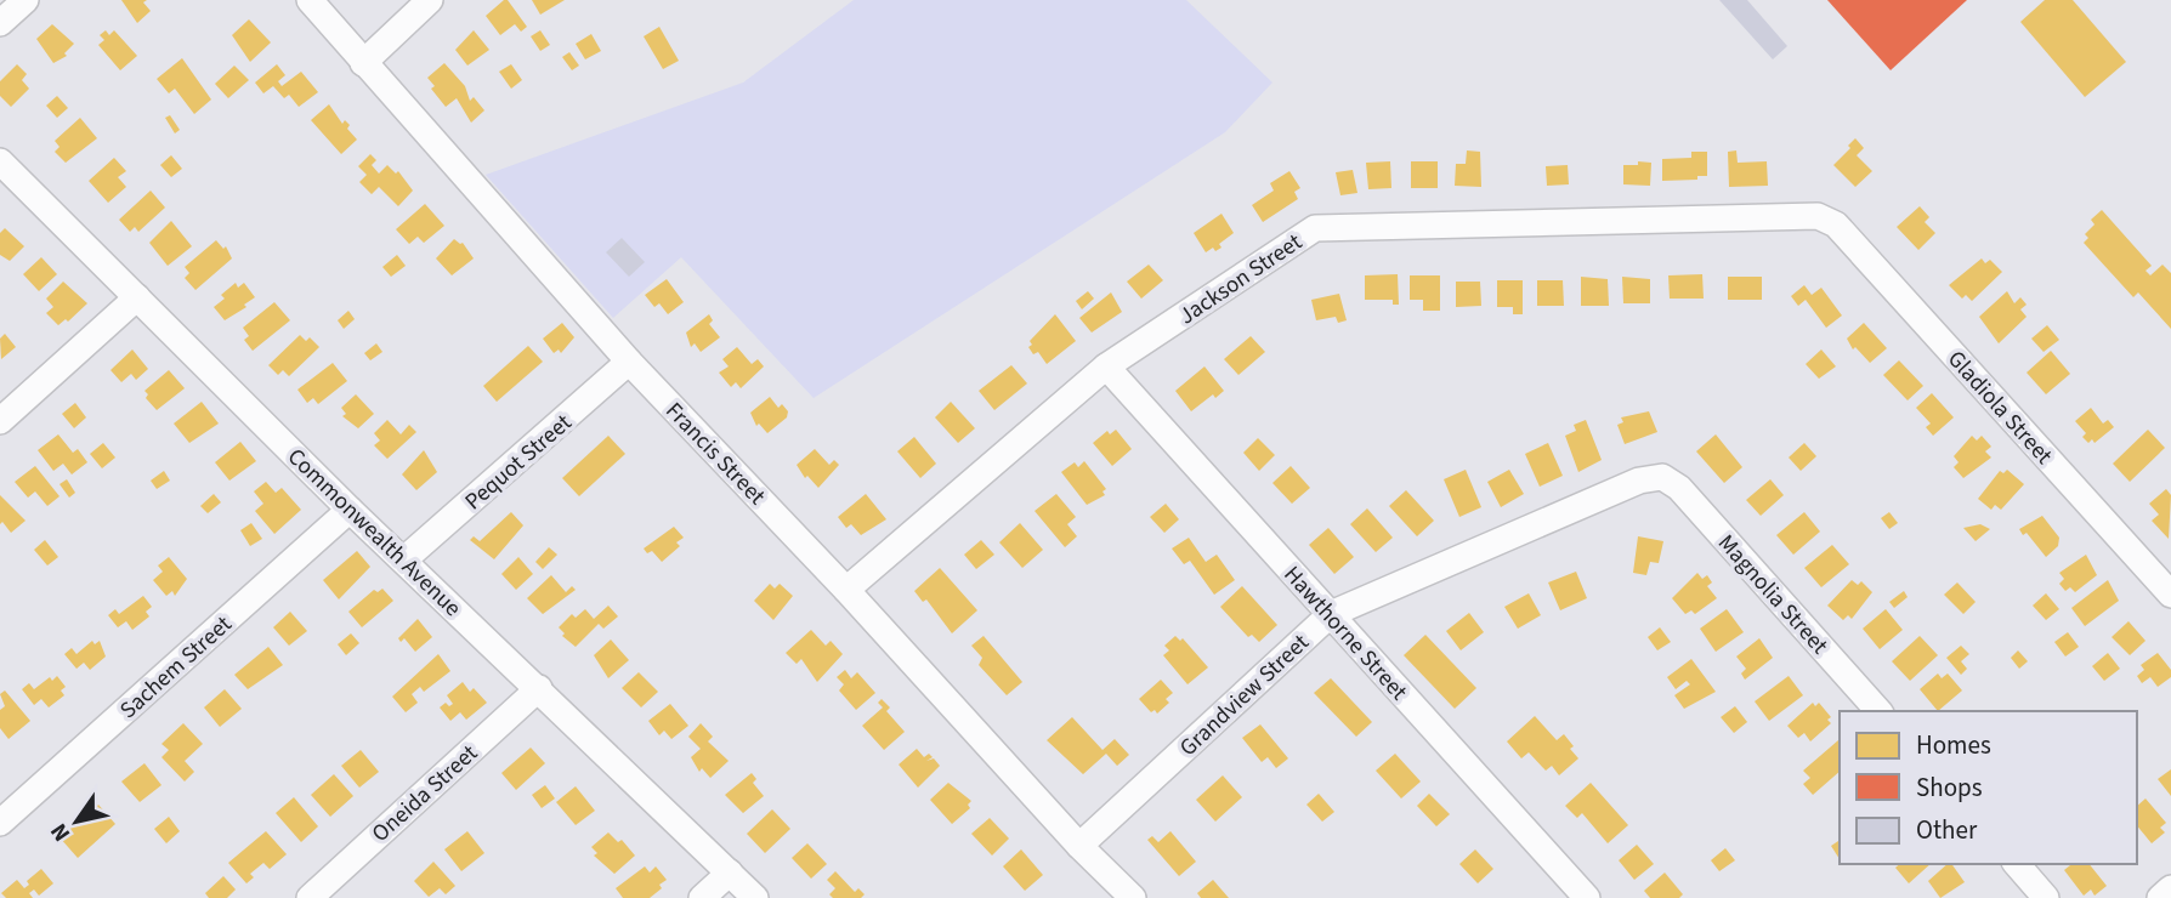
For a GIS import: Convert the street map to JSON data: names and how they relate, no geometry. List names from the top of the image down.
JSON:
{
  "streets": {
    "street": [
      "Jackson Street",
      "Gladiola Street",
      "Francis Street",
      "Pequot Street",
      "Commonwealth Avenue",
      "Magnolia Street",
      "Hawthorne Street",
      "Sachem Street",
      "Grandview Street",
      "Oneida Street"
    ]
  },
  "crossings": [
    ["Jackson Street", "Gladiola Street"],
    ["Jackson Street", "Francis Street"],
    ["Jackson Street", "Hawthorne Street"],
    ["Francis Street", "Pequot Street"],
    ["Francis Street", "Grandview Street"],
    ["Pequot Street", "Commonwealth Avenue"],
    ["Commonwealth Avenue", "Sachem Street"],
    ["Commonwealth Avenue", "Oneida Street"],
    ["Magnolia Street", "Grandview Street"],
    ["Hawthorne Street", "Grandview Street"]
  ],
  "legend": ["Homes", "Shops", "Other"],
  "north": "bottom left"
}
